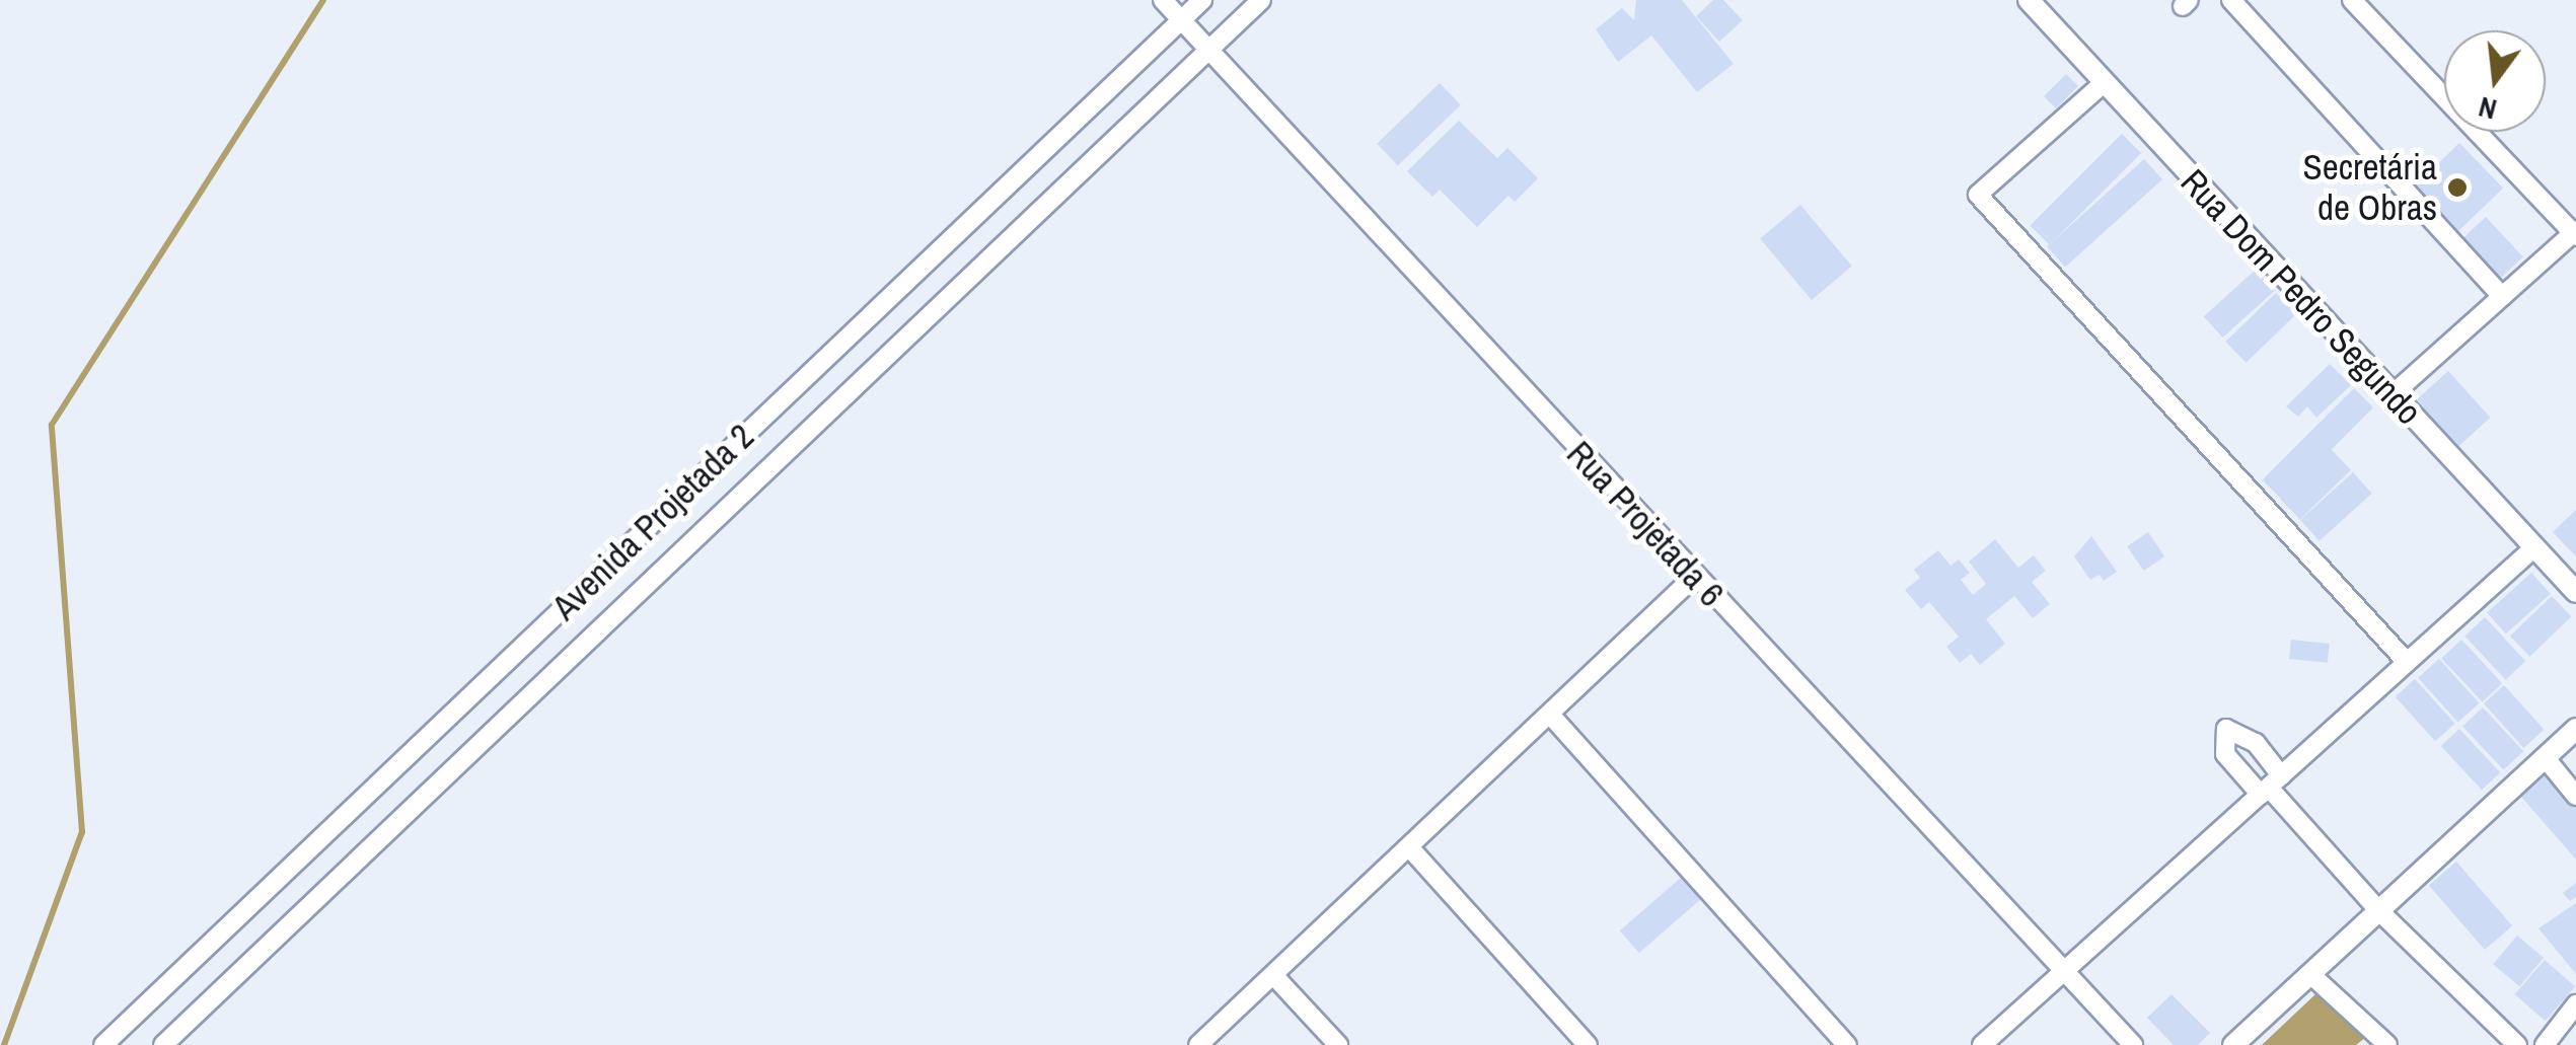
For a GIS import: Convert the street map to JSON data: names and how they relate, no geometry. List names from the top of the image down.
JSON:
{
  "streets": {
    "street": ["Rua Dom Pedro Segundo", "Avenida Projetada 2", "Rua Projetada 6"]
  },
  "crossings": [
    ["Avenida Projetada 2", "Rua Projetada 6"]
  ],
  "places": ["Secretária de Obras"],
  "north": "bottom"
}
